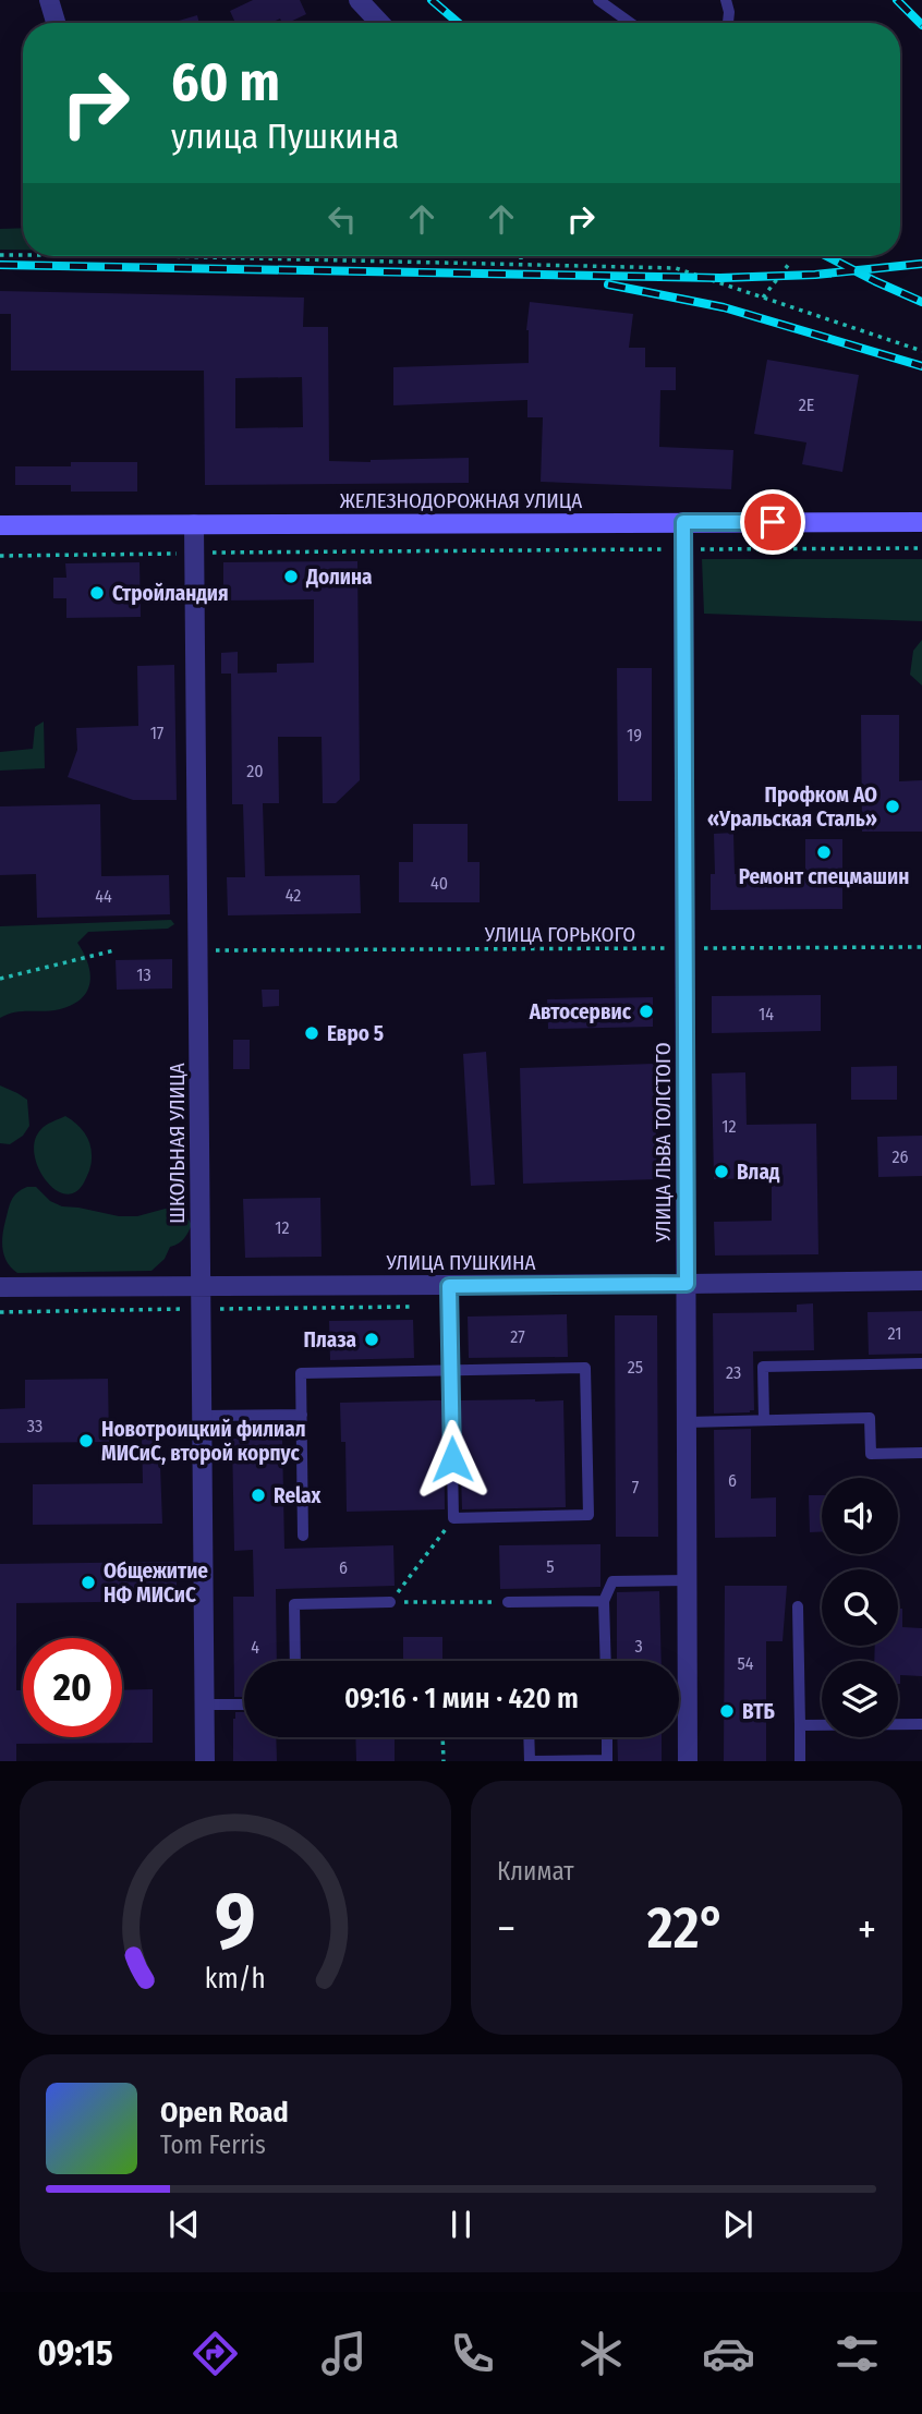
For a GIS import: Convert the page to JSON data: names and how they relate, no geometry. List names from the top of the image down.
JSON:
{
  "streets": {
    "main road": ["ЖЕЛЕЗНОДОРОЖНАЯ УЛИЦА"],
    "street": ["УЛИЦА ЛЬВА ТОЛСТОГО", "ШКОЛЬНАЯ УЛИЦА", "УЛИЦА ПУШКИНА"],
    "path": ["УЛИЦА ГОРЬКОГО"]
  },
  "crossings": [
    ["ЖЕЛЕЗНОДОРОЖНАЯ УЛИЦА", "УЛИЦА ЛЬВА ТОЛСТОГО"],
    ["ЖЕЛЕЗНОДОРОЖНАЯ УЛИЦА", "ШКОЛЬНАЯ УЛИЦА"],
    ["УЛИЦА ГОРЬКОГО", "УЛИЦА ЛЬВА ТОЛСТОГО"],
    ["УЛИЦА ГОРЬКОГО", "ШКОЛЬНАЯ УЛИЦА"],
    ["УЛИЦА ЛЬВА ТОЛСТОГО", "УЛИЦА ПУШКИНА"],
    ["ШКОЛЬНАЯ УЛИЦА", "УЛИЦА ПУШКИНА"]
  ],
  "places": [
    "Долина",
    "Стройландия",
    "Профком АО «Уральская Сталь»",
    "Ремонт спецмашин",
    "Автосервис",
    "Евро 5",
    "Влад",
    "Плаза",
    "Новотроицкий филиал МИСиС, второй корпус",
    "Relax",
    "Общежитие НФ МИСиС",
    "ВТБ"
  ],
  "house_numbers": [
    "2Е",
    "17",
    "19",
    "20",
    "40",
    "42",
    "44",
    "13",
    "14",
    "12",
    "26",
    "12",
    "21",
    "27",
    "25",
    "23",
    "33",
    "6",
    "7",
    "5",
    "6",
    "3",
    "4",
    "54"
  ],
  "page": {
    "turn": ["60 m", "улица Пушкина"],
    "limit": "20",
    "trip": "09:16 · 1 мин · 420 m",
    "tile": "Климат",
    "heat": ["−", "22°", "+"],
    "song": ["Open Road", "Tom Ferris"],
    "tabs": "09:15",
    "gauge": ["9", "km/h"]
  }
}
